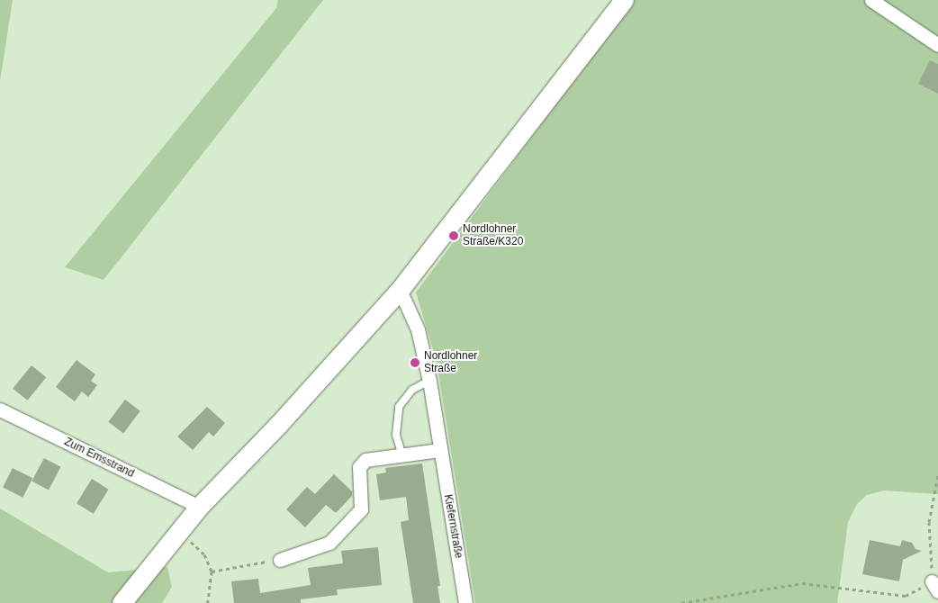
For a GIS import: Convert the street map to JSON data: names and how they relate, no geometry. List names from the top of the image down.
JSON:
{
  "streets": {
    "street": ["Zum Emsstrand", "Kiefernstraße"]
  },
  "places": ["Nordlohner Straße/K320", "Nordlohner Straße"]
}
